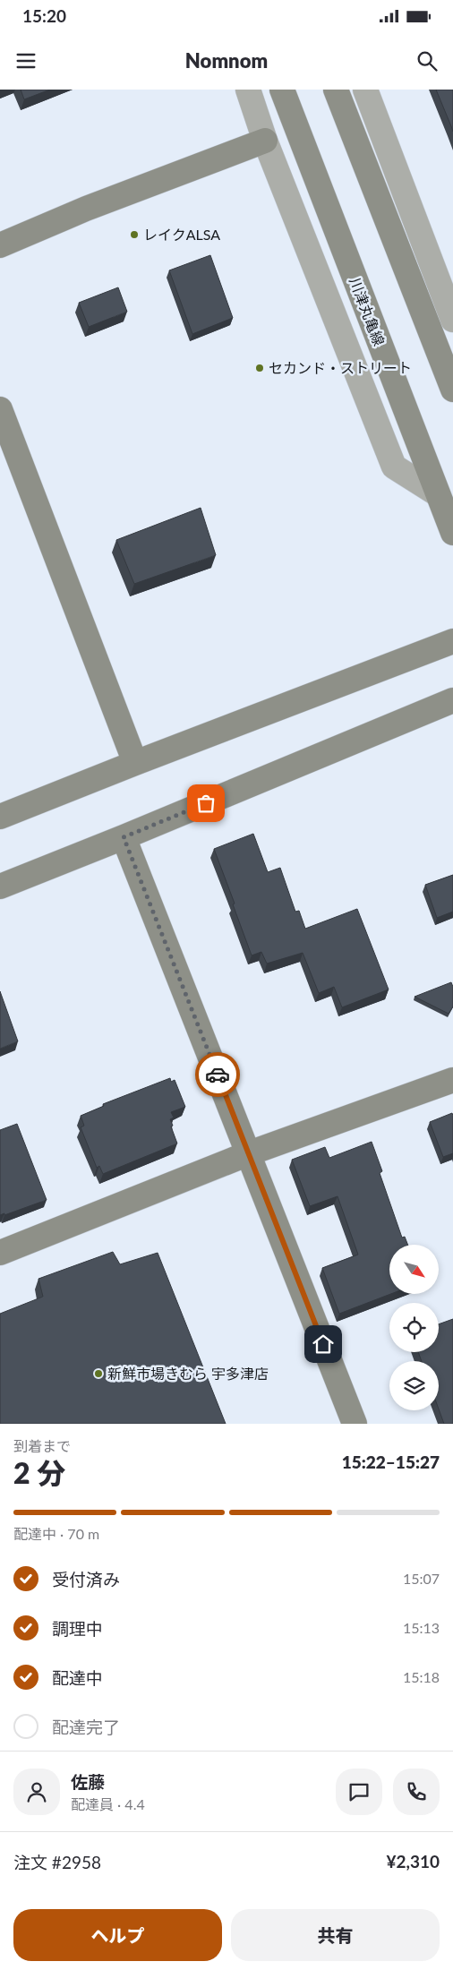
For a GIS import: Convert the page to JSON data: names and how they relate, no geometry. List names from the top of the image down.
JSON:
{
  "streets": {
    "street": ["川津丸亀線"]
  },
  "places": ["レイクALSA", "セカンド・ストリート", "新鮮市場きむら 宇多津店"],
  "north": "bottom right",
  "page": {
    "status": "15:20",
    "header": "Nomnom",
    "heading": ["2 分", "到着まで", "15:22–15:27"],
    "panel": [
      "佐藤",
      "配達員 · 4.4",
      "注文 #2958",
      "¥2,310"
    ],
    "bar": "配達中 · 70 m",
    "list": [
      ["受付済み", "15:07"],
      ["調理中", "15:13"],
      ["配達中", "15:18"],
      "配達完了"
    ],
    "buttons": ["ヘルプ", "共有"]
  }
}
